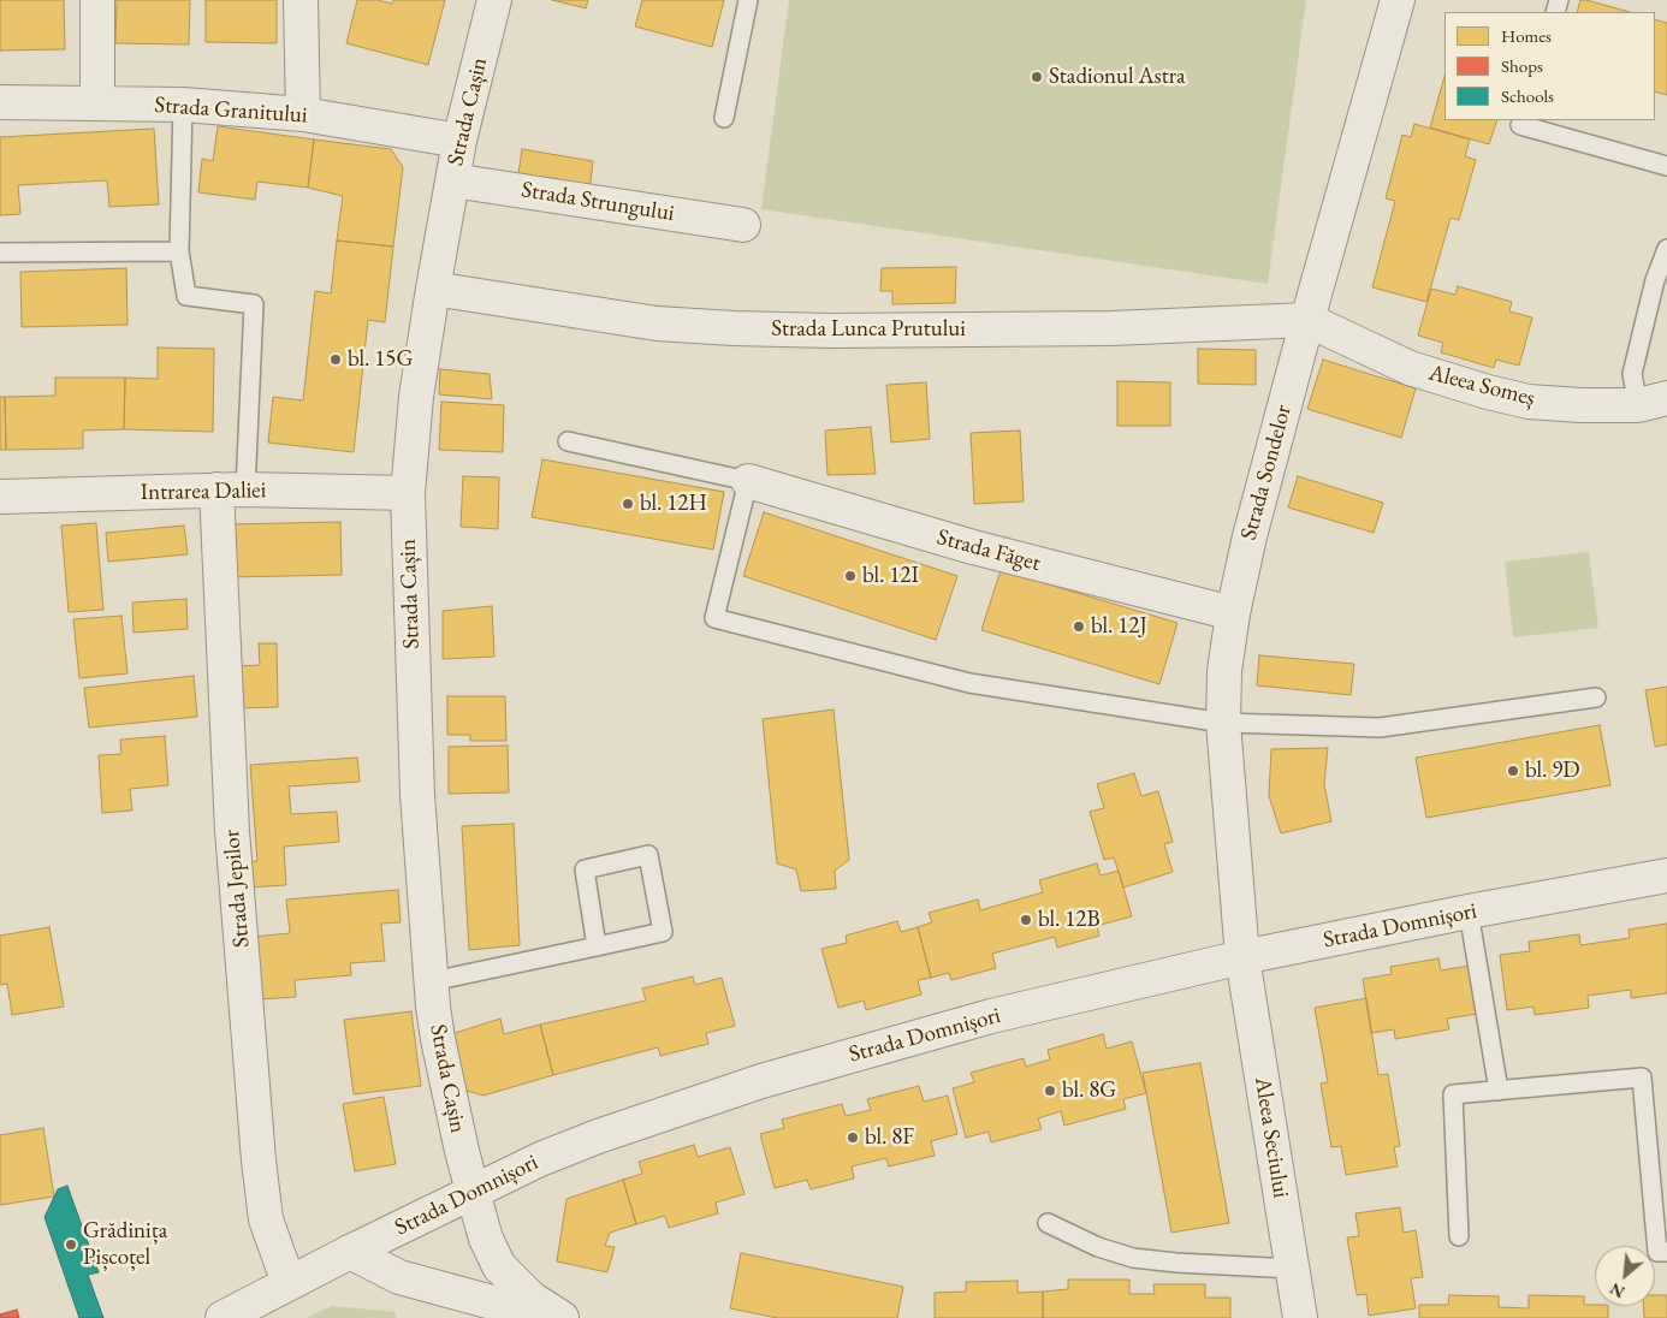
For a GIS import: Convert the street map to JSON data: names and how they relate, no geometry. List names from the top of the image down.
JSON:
{
  "streets": {
    "street": [
      "Strada Granitului",
      "Strada Cașin",
      "Strada Strungului",
      "Strada Lunca Prutului",
      "Aleea Someș",
      "Strada Sondelor",
      "Intrarea Daliei",
      "Strada Făget",
      "Strada Jepilor",
      "Strada Domnișori",
      "Aleea Seciului"
    ]
  },
  "crossings": [
    ["Strada Granitului", "Strada Cașin"],
    ["Strada Cașin", "Strada Strungului"],
    ["Strada Cașin", "Strada Lunca Prutului"],
    ["Strada Cașin", "Intrarea Daliei"],
    ["Strada Cașin", "Strada Domnișori"],
    ["Strada Lunca Prutului", "Aleea Someș"],
    ["Strada Lunca Prutului", "Strada Sondelor"],
    ["Aleea Someș", "Strada Sondelor"],
    ["Strada Sondelor", "Strada Făget"],
    ["Strada Sondelor", "Strada Domnișori"],
    ["Strada Sondelor", "Aleea Seciului"],
    ["Intrarea Daliei", "Strada Jepilor"],
    ["Strada Jepilor", "Strada Domnișori"],
    ["Strada Domnișori", "Aleea Seciului"]
  ],
  "places": [
    "Stadionul Astra",
    "bl. 15G",
    "bl. 12H",
    "bl. 12I",
    "bl. 12J",
    "bl. 9D",
    "bl. 12B",
    "bl. 8G",
    "bl. 8F",
    "Grădinița Pișcoțel"
  ],
  "legend": ["Homes", "Shops", "Schools"],
  "north": "bottom left"
}
